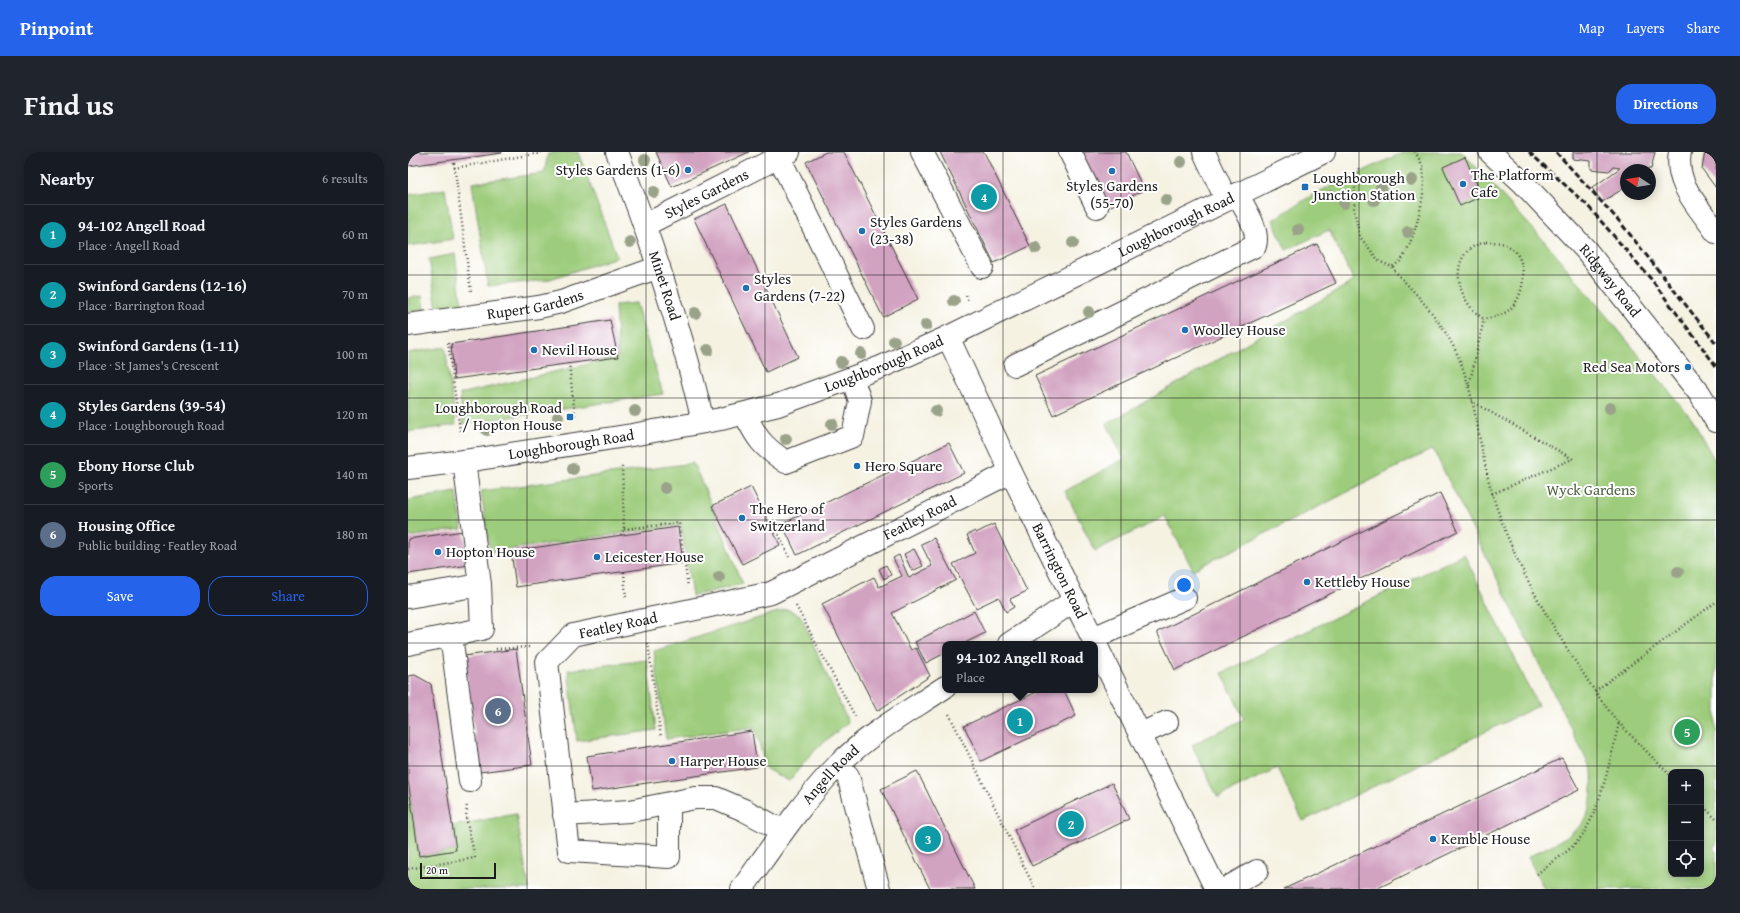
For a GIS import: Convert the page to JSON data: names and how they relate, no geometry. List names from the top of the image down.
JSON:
{
  "streets": {
    "street": [
      "Styles Gardens",
      "Loughborough Road",
      "Ridgway Road",
      "Minet Road",
      "Rupert Gardens",
      "Featley Road",
      "Barrington Road",
      "Angell Road"
    ]
  },
  "crossings": [
    ["Styles Gardens", "Minet Road"],
    ["Loughborough Road", "Minet Road"],
    ["Loughborough Road", "Barrington Road"],
    ["Minet Road", "Rupert Gardens"],
    ["Featley Road", "Barrington Road"]
  ],
  "parks": ["Wyck Gardens"],
  "places": {
    "other": [
      "Styles Gardens (1-6)",
      "Styles Gardens (55-70)",
      "The Platform Cafe",
      "Styles Gardens (23-38)",
      "Styles Gardens (7-22)",
      "Woolley House",
      "Nevil House",
      "Red Sea Motors",
      "Hero Square",
      "The Hero of Switzerland",
      "Hopton House",
      "Leicester House",
      "Kettleby House",
      "Harper House",
      "Kemble House"
    ],
    "transit": ["Loughborough Junction Station", "Loughborough Road / Hopton House"]
  },
  "scale_bar": "20 m",
  "north": "left",
  "page": {
    "header": "Pinpoint",
    "nav": ["Map", "Layers", "Share"],
    "title": "Find us",
    "buttons": [
      "Directions",
      ["Save", "Share"]
    ],
    "heading": ["Nearby", "6 results"],
    "pins": [
      "4",
      "6",
      "1",
      "5",
      "2",
      "3"
    ],
    "list": [
      {
        "mark": "1",
        "name": "94-102 Angell Road",
        "note": "Place · Angell Road",
        "value": "60 m"
      },
      {
        "mark": "2",
        "name": "Swinford Gardens (12-16)",
        "note": "Place · Barrington Road",
        "value": "70 m"
      },
      {
        "mark": "3",
        "name": "Swinford Gardens (1-11)",
        "note": "Place · St James's Crescent",
        "value": "100 m"
      },
      {
        "mark": "4",
        "name": "Styles Gardens (39-54)",
        "note": "Place · Loughborough Road",
        "value": "120 m"
      },
      {
        "mark": "5",
        "name": "Ebony Horse Club",
        "note": "Sports",
        "value": "140 m"
      },
      {
        "mark": "6",
        "name": "Housing Office",
        "note": "Public building · Featley Road",
        "value": "180 m"
      }
    ],
    "popup": ["94-102 Angell Road", "Place"],
    "map_buttons": ["+", "−"],
    "scale": "20 m"
  }
}
